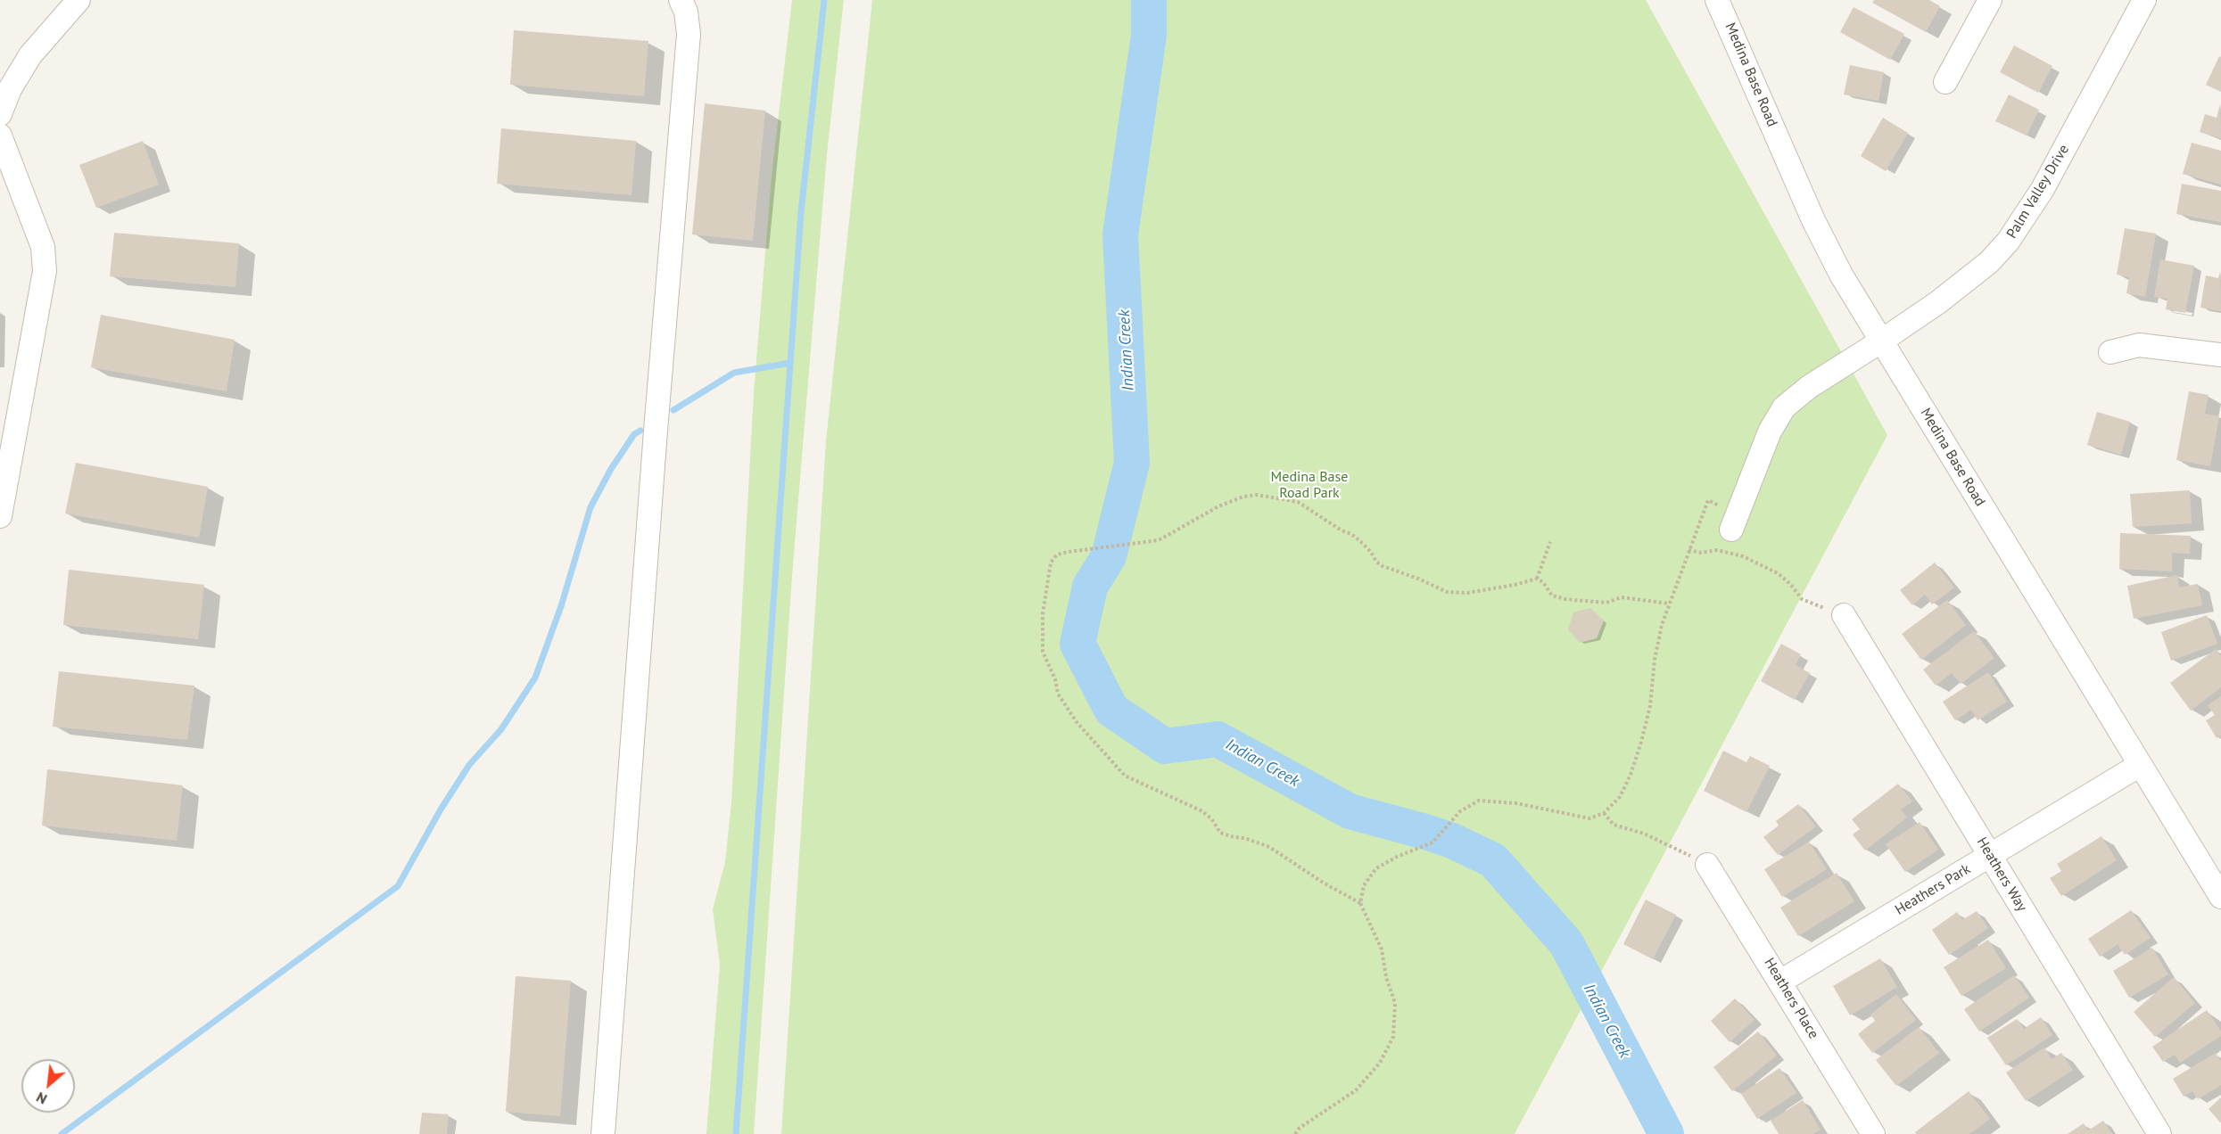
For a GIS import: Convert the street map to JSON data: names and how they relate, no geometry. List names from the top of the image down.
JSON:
{
  "streets": {
    "street": [
      "Medina Base Road",
      "Palm Valley Drive",
      "Heathers Way",
      "Heathers Park",
      "Heathers Place"
    ]
  },
  "crossings": [
    ["Medina Base Road", "Palm Valley Drive"],
    ["Medina Base Road", "Heathers Park"],
    ["Heathers Way", "Heathers Park"],
    ["Heathers Park", "Heathers Place"]
  ],
  "water": ["Indian Creek"],
  "parks": ["Medina Base Road Park"],
  "north": "bottom left"
}
